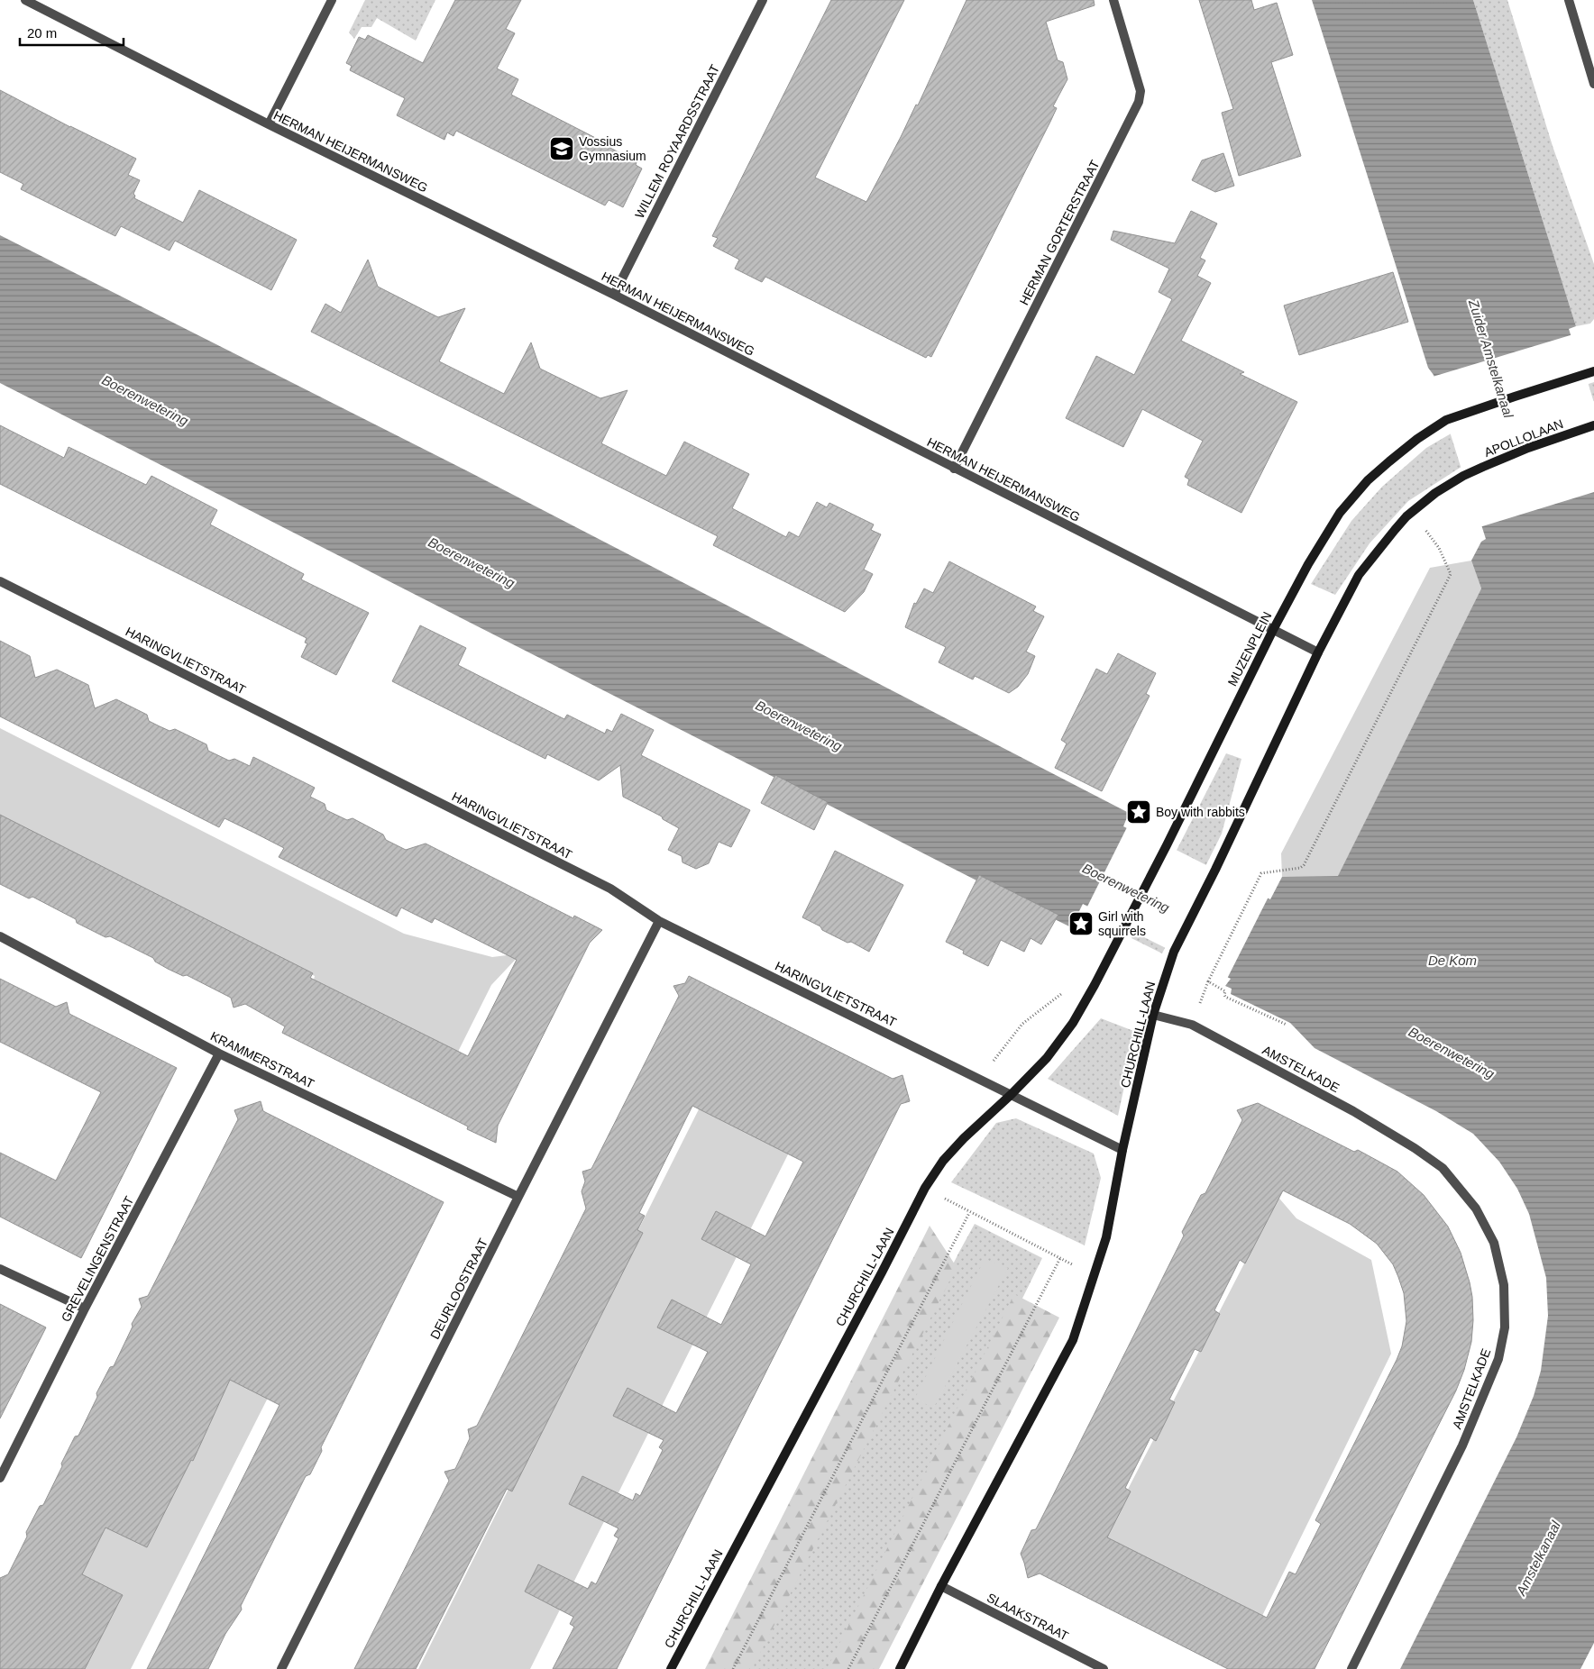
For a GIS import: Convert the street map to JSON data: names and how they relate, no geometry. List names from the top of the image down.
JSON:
{
  "streets": {
    "street": [
      "WILLEM ROYAARDSSTRAAT",
      "HERMAN HEIJERMANSWEG",
      "HERMAN GORTERSTRAAT",
      "APOLLOLAAN",
      "MUZENPLEIN",
      "HARINGVLIETSTRAAT",
      "CHURCHILL-LAAN",
      "KRAMMERSTRAAT",
      "AMSTELKADE",
      "GREVELINGENSTRAAT",
      "DEURLOOSTRAAT",
      "SLAAKSTRAAT"
    ]
  },
  "crossings": [
    ["WILLEM ROYAARDSSTRAAT", "HERMAN HEIJERMANSWEG"],
    ["HERMAN HEIJERMANSWEG", "HERMAN GORTERSTRAAT"],
    ["HERMAN HEIJERMANSWEG", "APOLLOLAAN"],
    ["HERMAN HEIJERMANSWEG", "MUZENPLEIN"],
    ["HERMAN HEIJERMANSWEG", "CHURCHILL-LAAN"],
    ["APOLLOLAAN", "CHURCHILL-LAAN"],
    ["MUZENPLEIN", "CHURCHILL-LAAN"],
    ["HARINGVLIETSTRAAT", "CHURCHILL-LAAN"],
    ["HARINGVLIETSTRAAT", "DEURLOOSTRAAT"],
    ["CHURCHILL-LAAN", "AMSTELKADE"],
    ["CHURCHILL-LAAN", "SLAAKSTRAAT"],
    ["KRAMMERSTRAAT", "GREVELINGENSTRAAT"],
    ["KRAMMERSTRAAT", "DEURLOOSTRAAT"]
  ],
  "water": [
    "Zuider Amstelkanaal",
    "Boerenwetering",
    "De Kom",
    "Amstelkanaal"
  ],
  "places": {
    "school or university": ["Vossius Gymnasium"],
    "place": ["Boy with rabbits", "Girl with squirrels"]
  },
  "scale_bar": "20 m"
}
